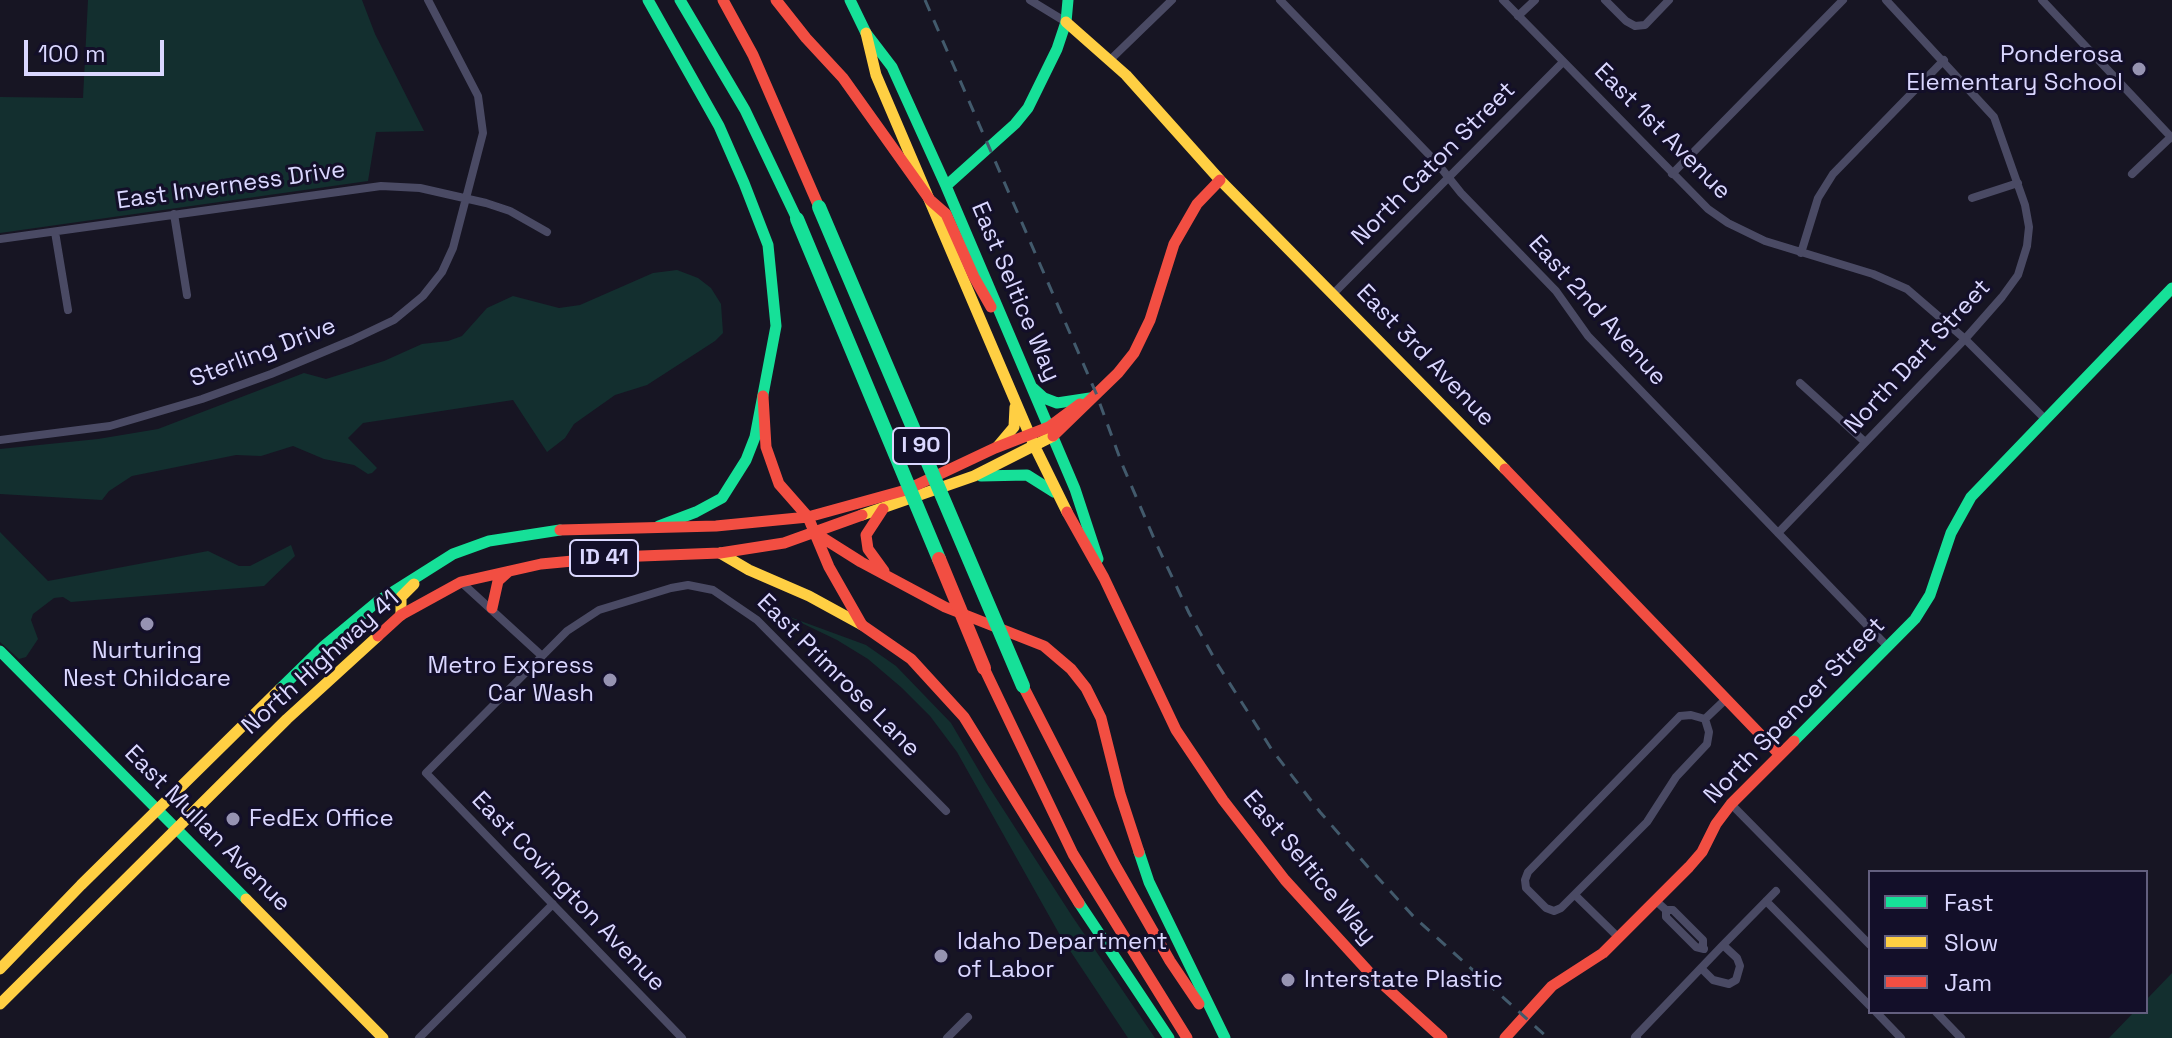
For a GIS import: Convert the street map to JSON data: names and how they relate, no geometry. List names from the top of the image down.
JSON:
{
  "streets": {
    "main road": [
      "East Seltice Way",
      "East 3rd Avenue",
      "I 90",
      "ID 41",
      "North Highway 41",
      "North Spencer Street",
      "East Mullan Avenue"
    ],
    "street": [
      "East 1st Avenue",
      "North Caton Street",
      "East Inverness Drive",
      "East 2nd Avenue",
      "Sterling Drive",
      "North Dart Street",
      "East Primrose Lane",
      "East Covington Avenue"
    ]
  },
  "crossings": [
    ["East 1st Avenue", "North Caton Street"],
    ["East 1st Avenue", "North Dart Street"],
    ["East 1st Avenue", "North Spencer Street"],
    ["North Caton Street", "East 2nd Avenue"],
    ["North Caton Street", "East 3rd Avenue"],
    ["East Inverness Drive", "Sterling Drive"],
    ["East Seltice Way", "North Highway 41"],
    ["East 2nd Avenue", "North Dart Street"],
    ["East 2nd Avenue", "North Spencer Street"],
    ["East 3rd Avenue", "North Spencer Street"],
    ["North Highway 41", "East Mullan Avenue"],
    ["East Primrose Lane", "East Covington Avenue"]
  ],
  "places": [
    "Ponderosa Elementary School",
    "Nurturing Nest Childcare",
    "Metro Express Car Wash",
    "FedEx Office",
    "Idaho Department of Labor",
    "Interstate Plastic"
  ],
  "legend": ["Fast", "Slow", "Jam"],
  "scale_bar": "100 m"
}
